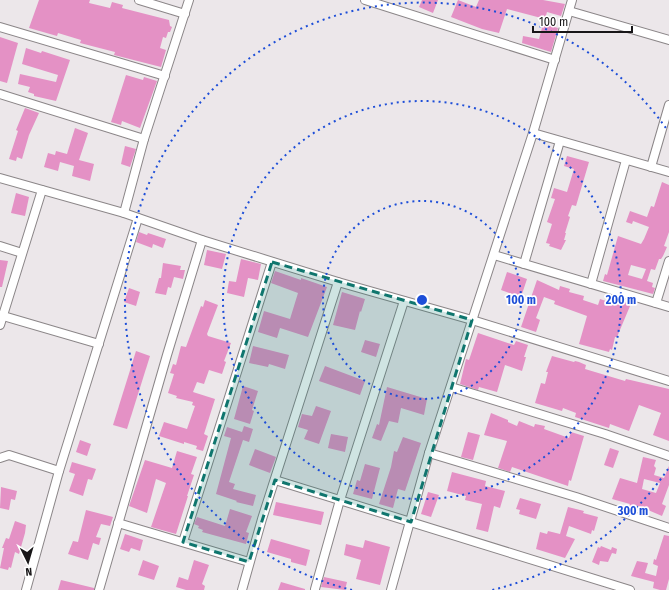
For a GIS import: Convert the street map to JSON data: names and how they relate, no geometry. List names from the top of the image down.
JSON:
{
  "scale_bar": "100 m",
  "north": "bottom",
  "rings": ["100 m", "200 m", "300 m"]
}
